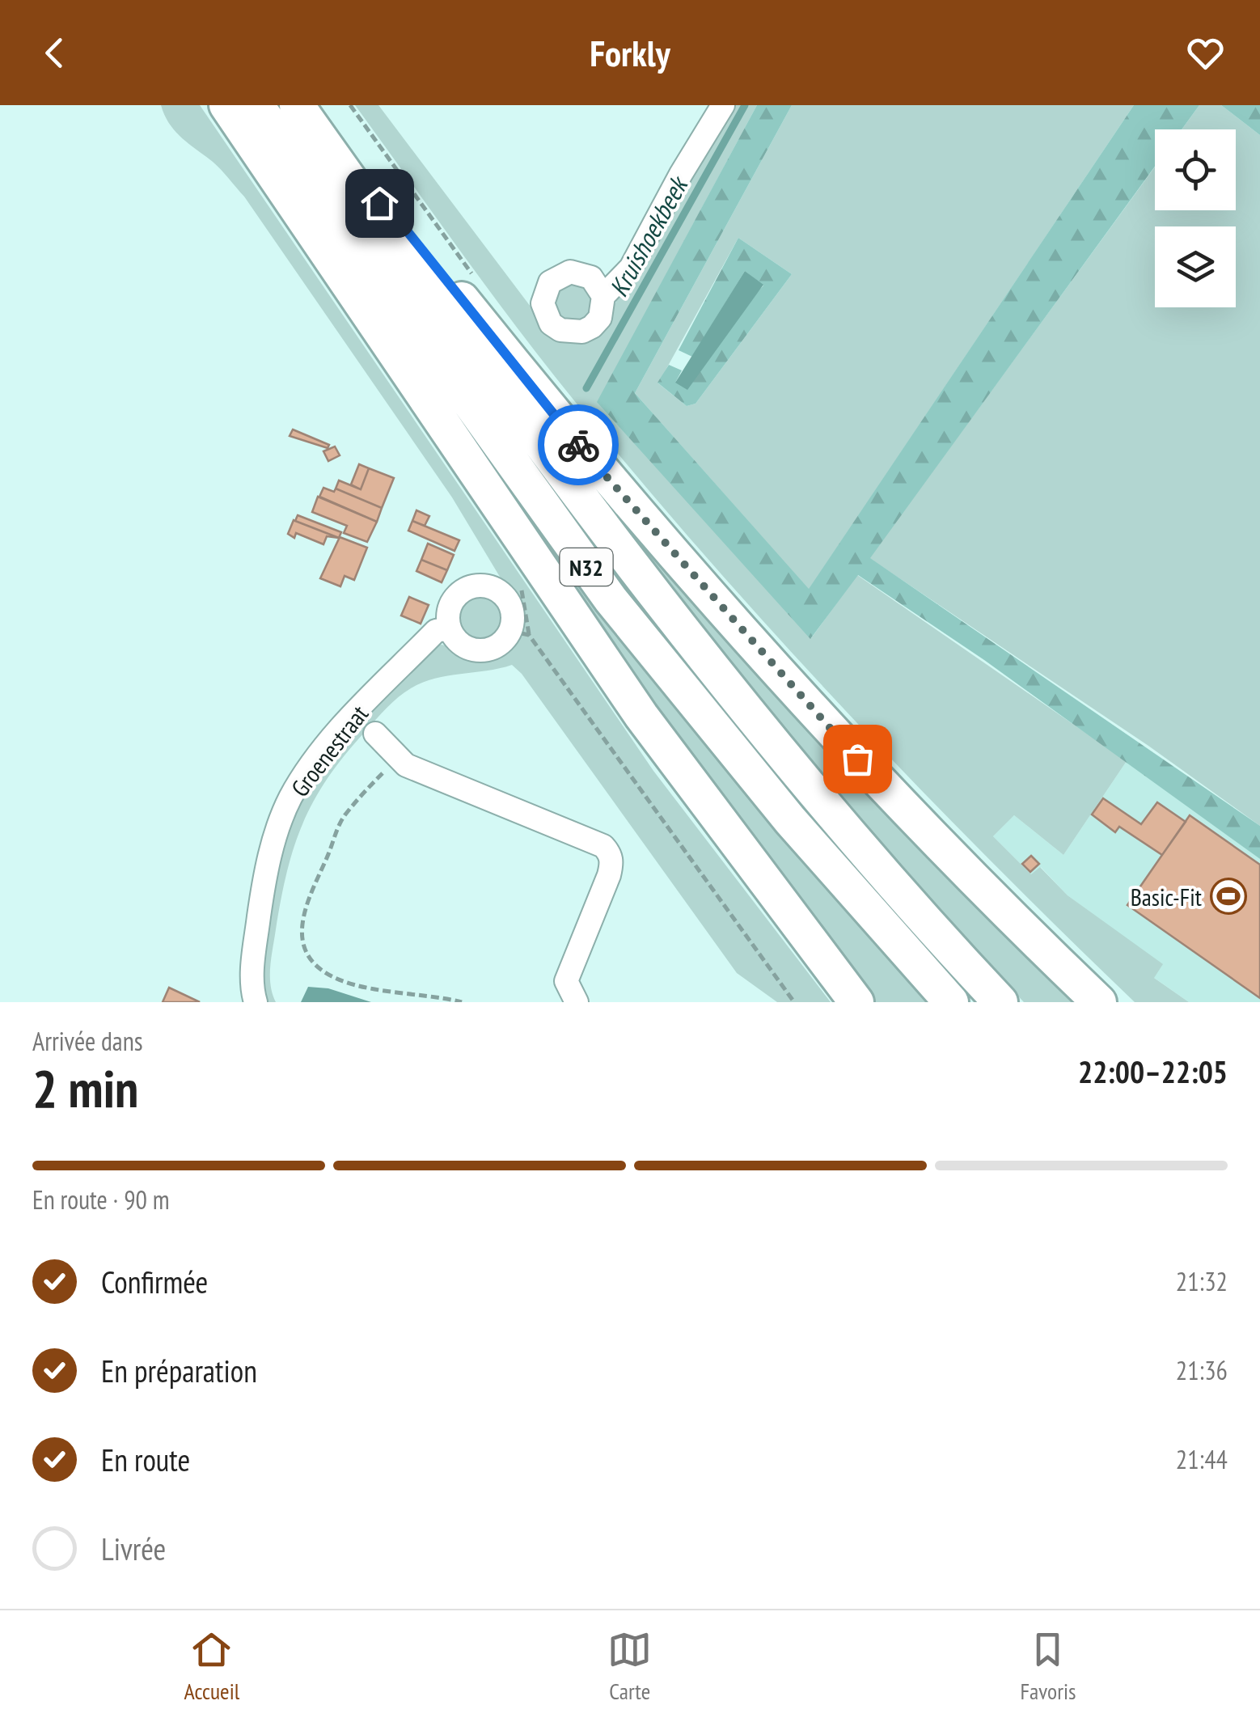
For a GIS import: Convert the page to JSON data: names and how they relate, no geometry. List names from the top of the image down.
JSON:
{
  "streets": {
    "highway": ["N32"],
    "street": ["Groenestraat"]
  },
  "water": ["Kruishoekbeek"],
  "places": {
    "sports": ["Basic-Fit"]
  },
  "page": {
    "header": "Forkly",
    "heading": ["2 min", "Arrivée dans", "22:00–22:05"],
    "bar": "En route · 90 m",
    "list": [
      ["Confirmée", "21:32"],
      ["En préparation", "21:36"],
      ["En route", "21:44"],
      "Livrée"
    ],
    "tabs": ["Accueil", "Carte", "Favoris"]
  }
}
